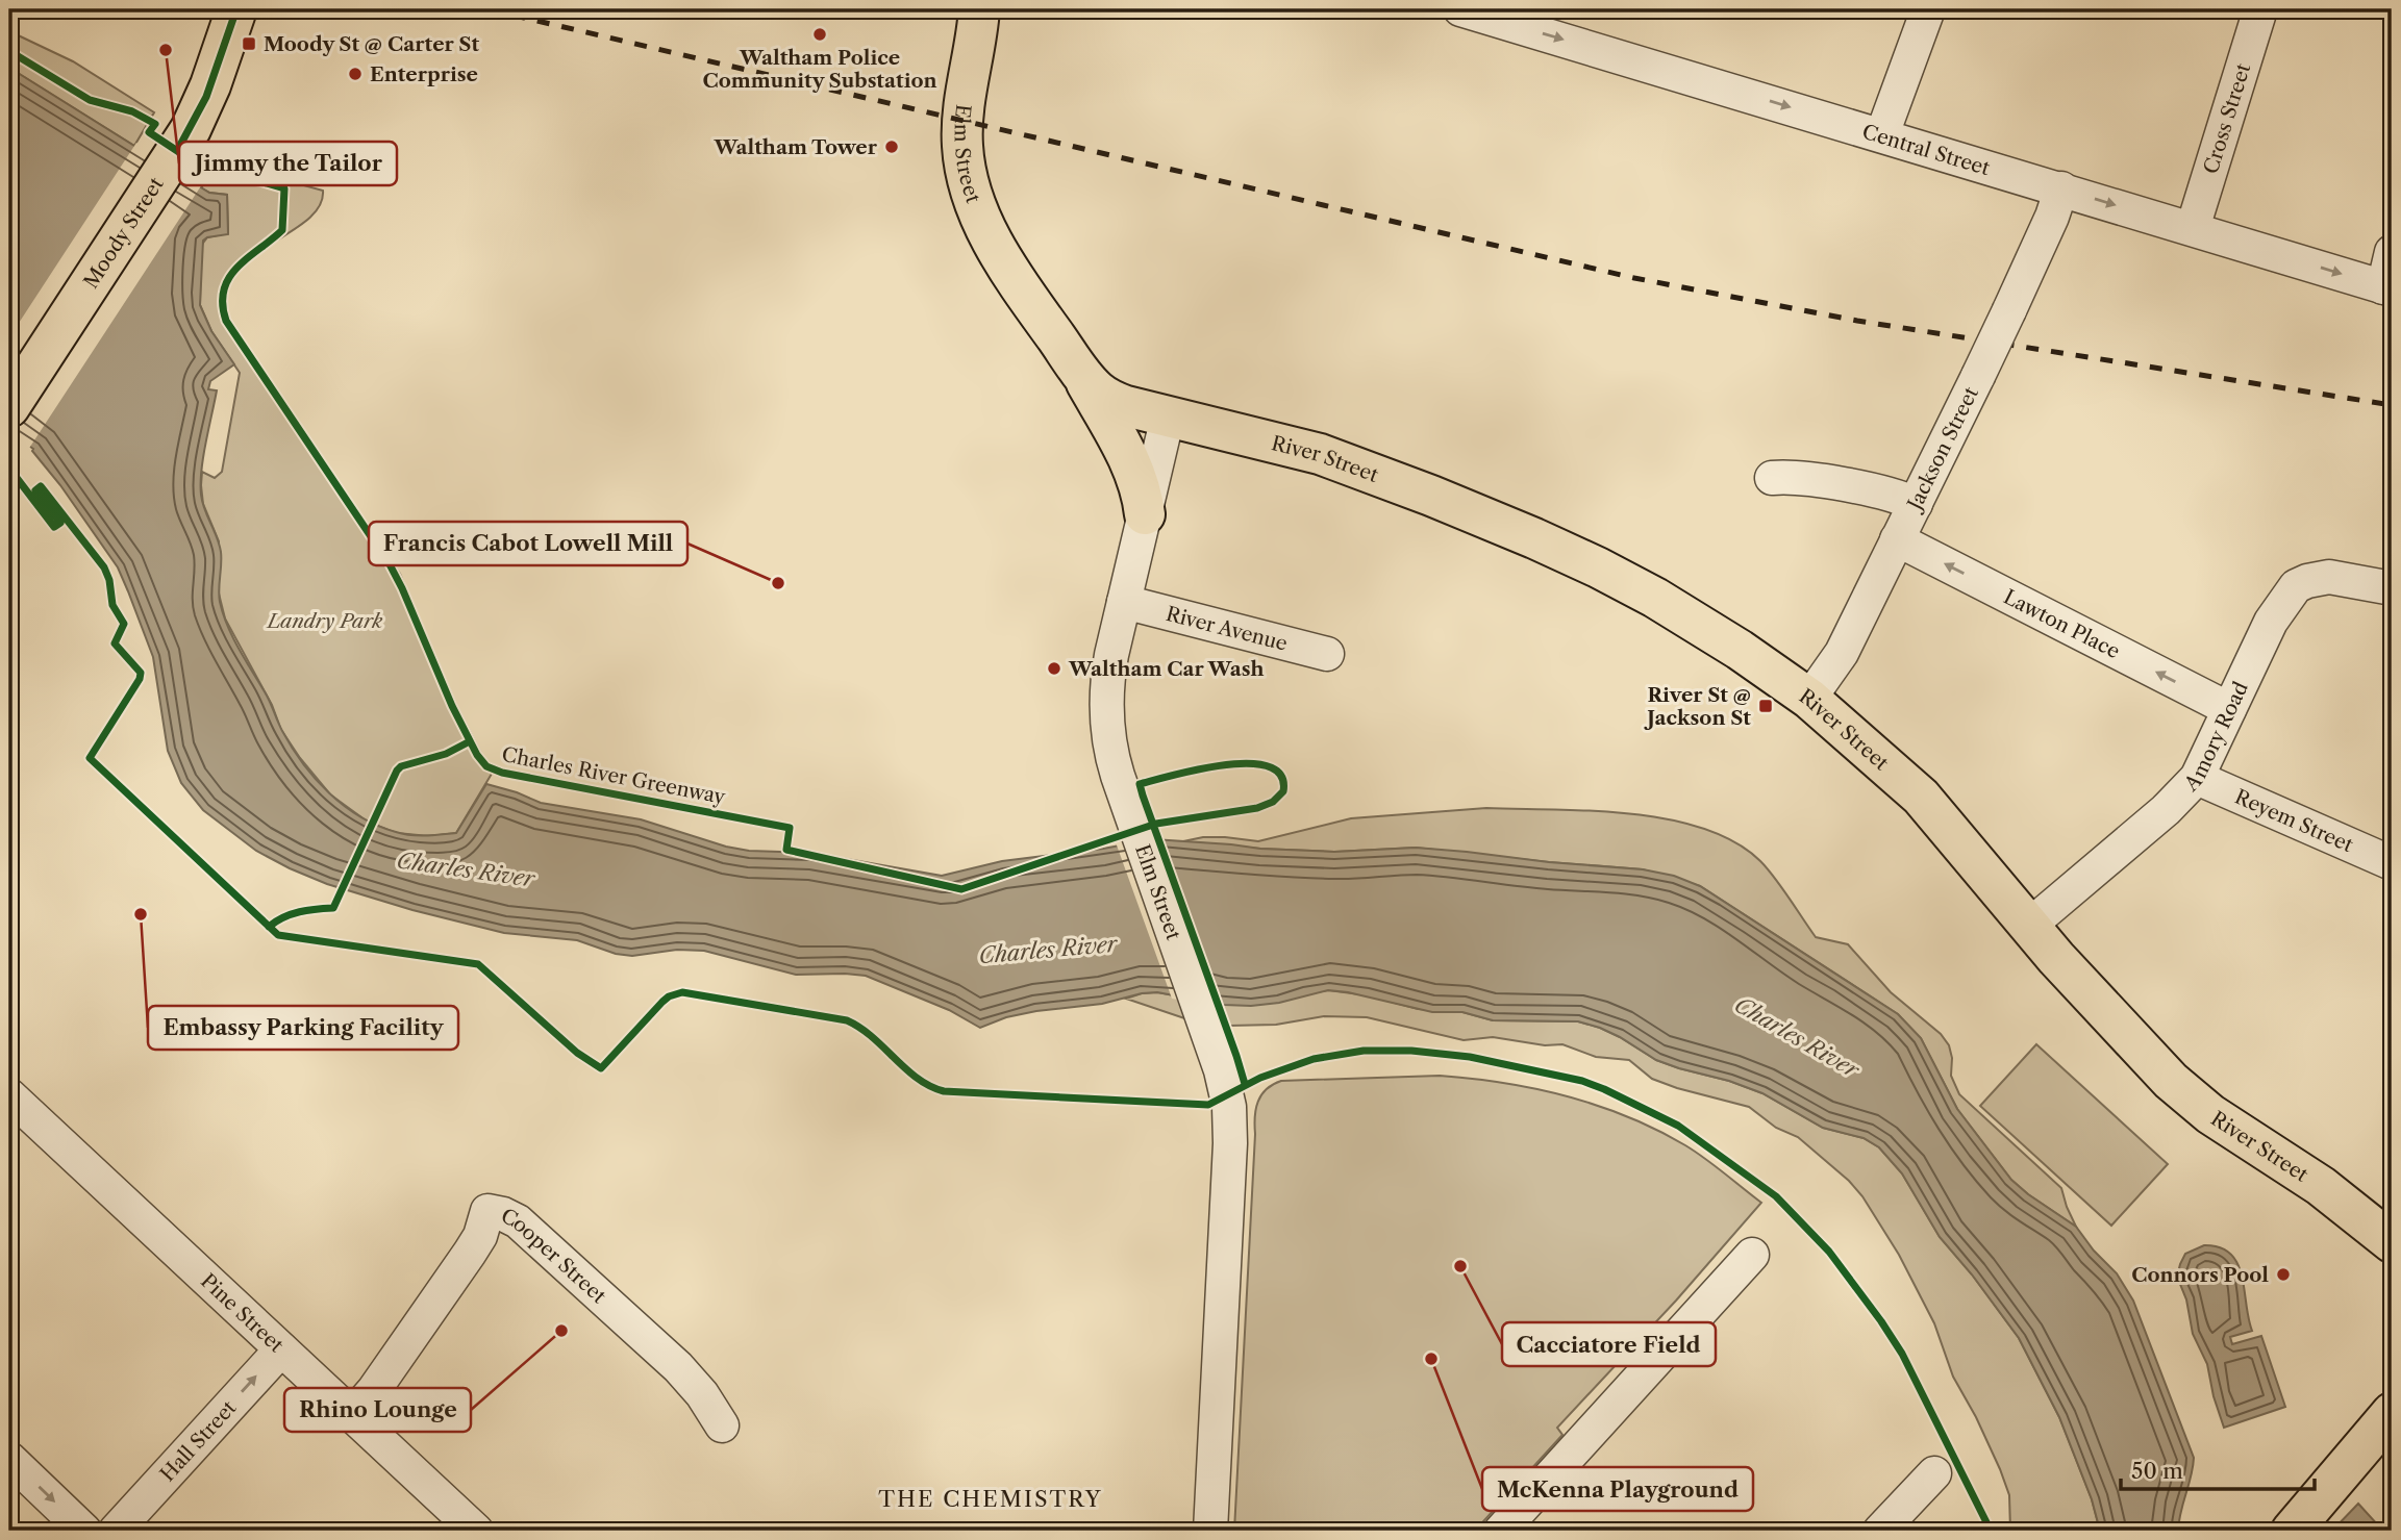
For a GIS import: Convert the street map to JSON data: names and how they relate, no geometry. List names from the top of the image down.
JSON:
{
  "streets": {
    "main road": ["Elm Street", "Moody Street", "River Street"],
    "street": [
      "Cross Street",
      "Central Street",
      "Jackson Street",
      "Lawton Place",
      "River Avenue",
      "Amory Road",
      "Reyem Street",
      "Cooper Street",
      "Pine Street",
      "Hall Street"
    ],
    "cycle path": ["Charles River Greenway"]
  },
  "crossings": [
    ["Cross Street", "Central Street"],
    ["Central Street", "Jackson Street"],
    ["Elm Street", "River Street"],
    ["Elm Street", "River Avenue"],
    ["Jackson Street", "River Street"],
    ["Jackson Street", "Lawton Place"],
    ["River Street", "Amory Road"],
    ["Lawton Place", "Amory Road"],
    ["Amory Road", "Reyem Street"],
    ["Cooper Street", "Pine Street"],
    ["Pine Street", "Hall Street"]
  ],
  "one_way": ["Central Street", "Lawton Place", "Hall Street"],
  "districts": ["THE CHEMISTRY"],
  "water": ["Charles River"],
  "parks": ["Landry Park"],
  "places": {
    "other": [
      "Waltham Police Community Substation",
      "Jimmy the Tailor",
      "Enterprise",
      "Waltham Tower",
      "Francis Cabot Lowell Mill",
      "Waltham Car Wash",
      "Embassy Parking Facility",
      "Cacciatore Field",
      "Connors Pool",
      "Rhino Lounge",
      "McKenna Playground"
    ],
    "transit": ["Moody St @ Carter St", "River St @ Jackson St"]
  },
  "scale_bar": "50 m"
}
